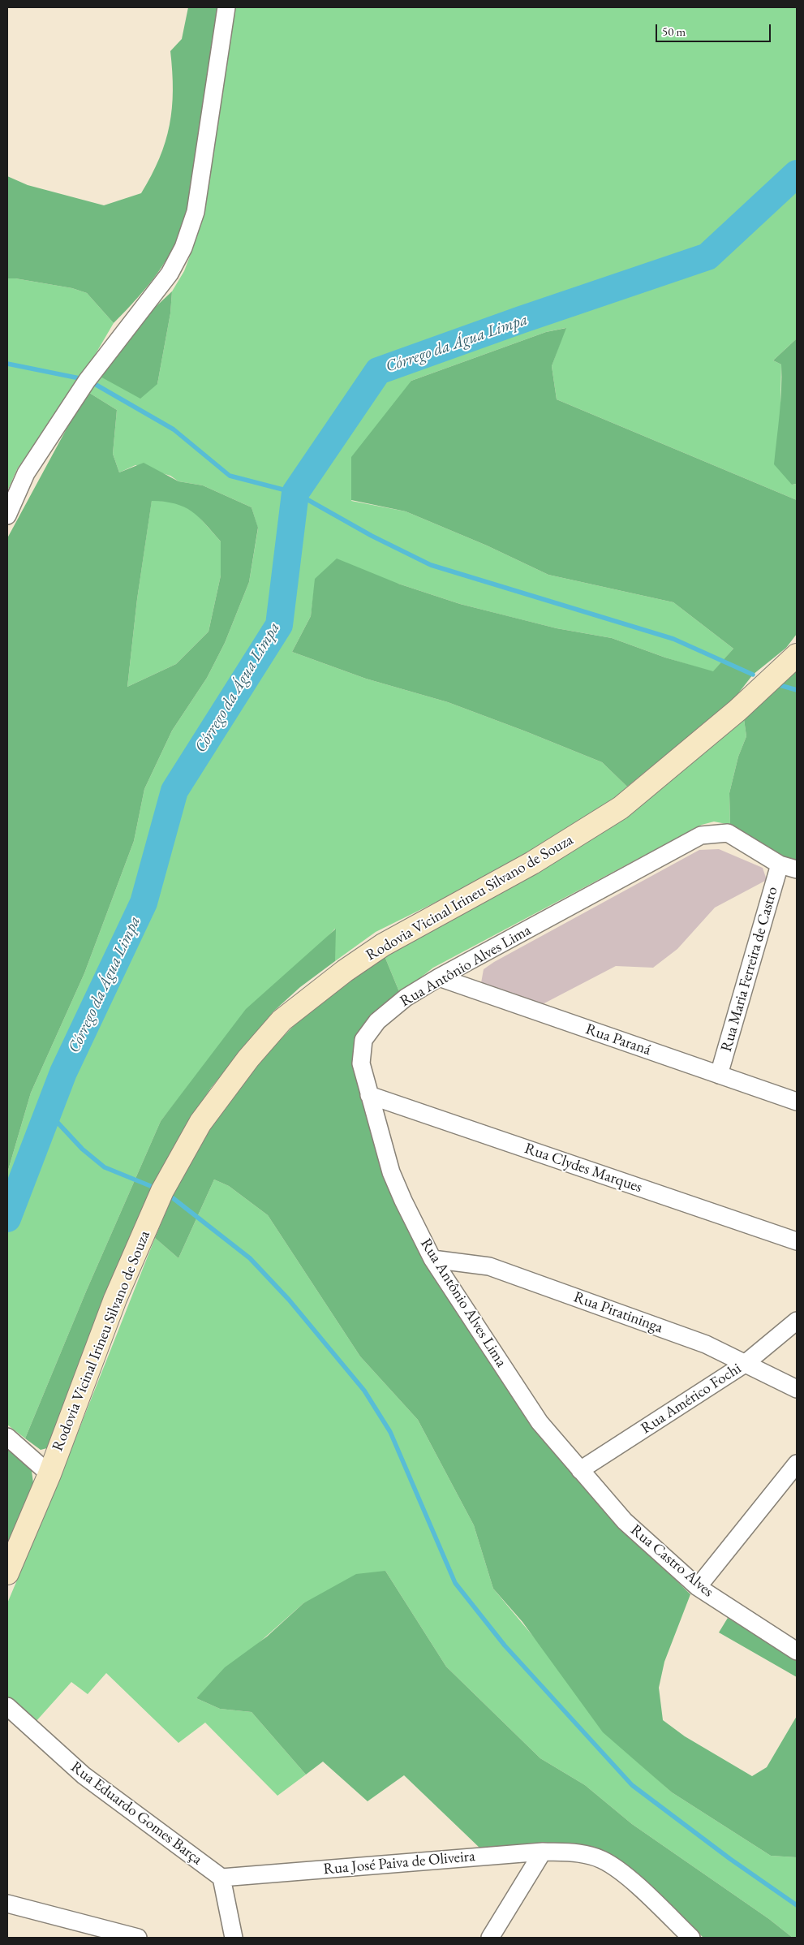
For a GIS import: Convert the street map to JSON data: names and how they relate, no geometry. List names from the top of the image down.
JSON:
{
  "streets": {
    "main road": ["Rodovia Vicinal Irineu Silvano de Souza"],
    "street": [
      "Rua Antônio Alves Lima",
      "Rua Maria Ferreira de Castro",
      "Rua Paraná",
      "Rua Clydes Marques",
      "Rua Piratininga",
      "Rua Américo Fochi",
      "Rua Castro Alves",
      "Rua Eduardo Gomes Barça",
      "Rua José Paiva de Oliveira"
    ]
  },
  "crossings": [
    ["Rua Antônio Alves Lima", "Rua Maria Ferreira de Castro"],
    ["Rua Antônio Alves Lima", "Rua Paraná"],
    ["Rua Antônio Alves Lima", "Rua Clydes Marques"],
    ["Rua Antônio Alves Lima", "Rua Piratininga"],
    ["Rua Antônio Alves Lima", "Rua Américo Fochi"],
    ["Rua Antônio Alves Lima", "Rua Castro Alves"],
    ["Rua Maria Ferreira de Castro", "Rua Paraná"],
    ["Rua Piratininga", "Rua Américo Fochi"],
    ["Rua Américo Fochi", "Rua Castro Alves"],
    ["Rua Eduardo Gomes Barça", "Rua José Paiva de Oliveira"]
  ],
  "water": ["Córrego da Água Limpa"],
  "scale_bar": "50 m"
}
